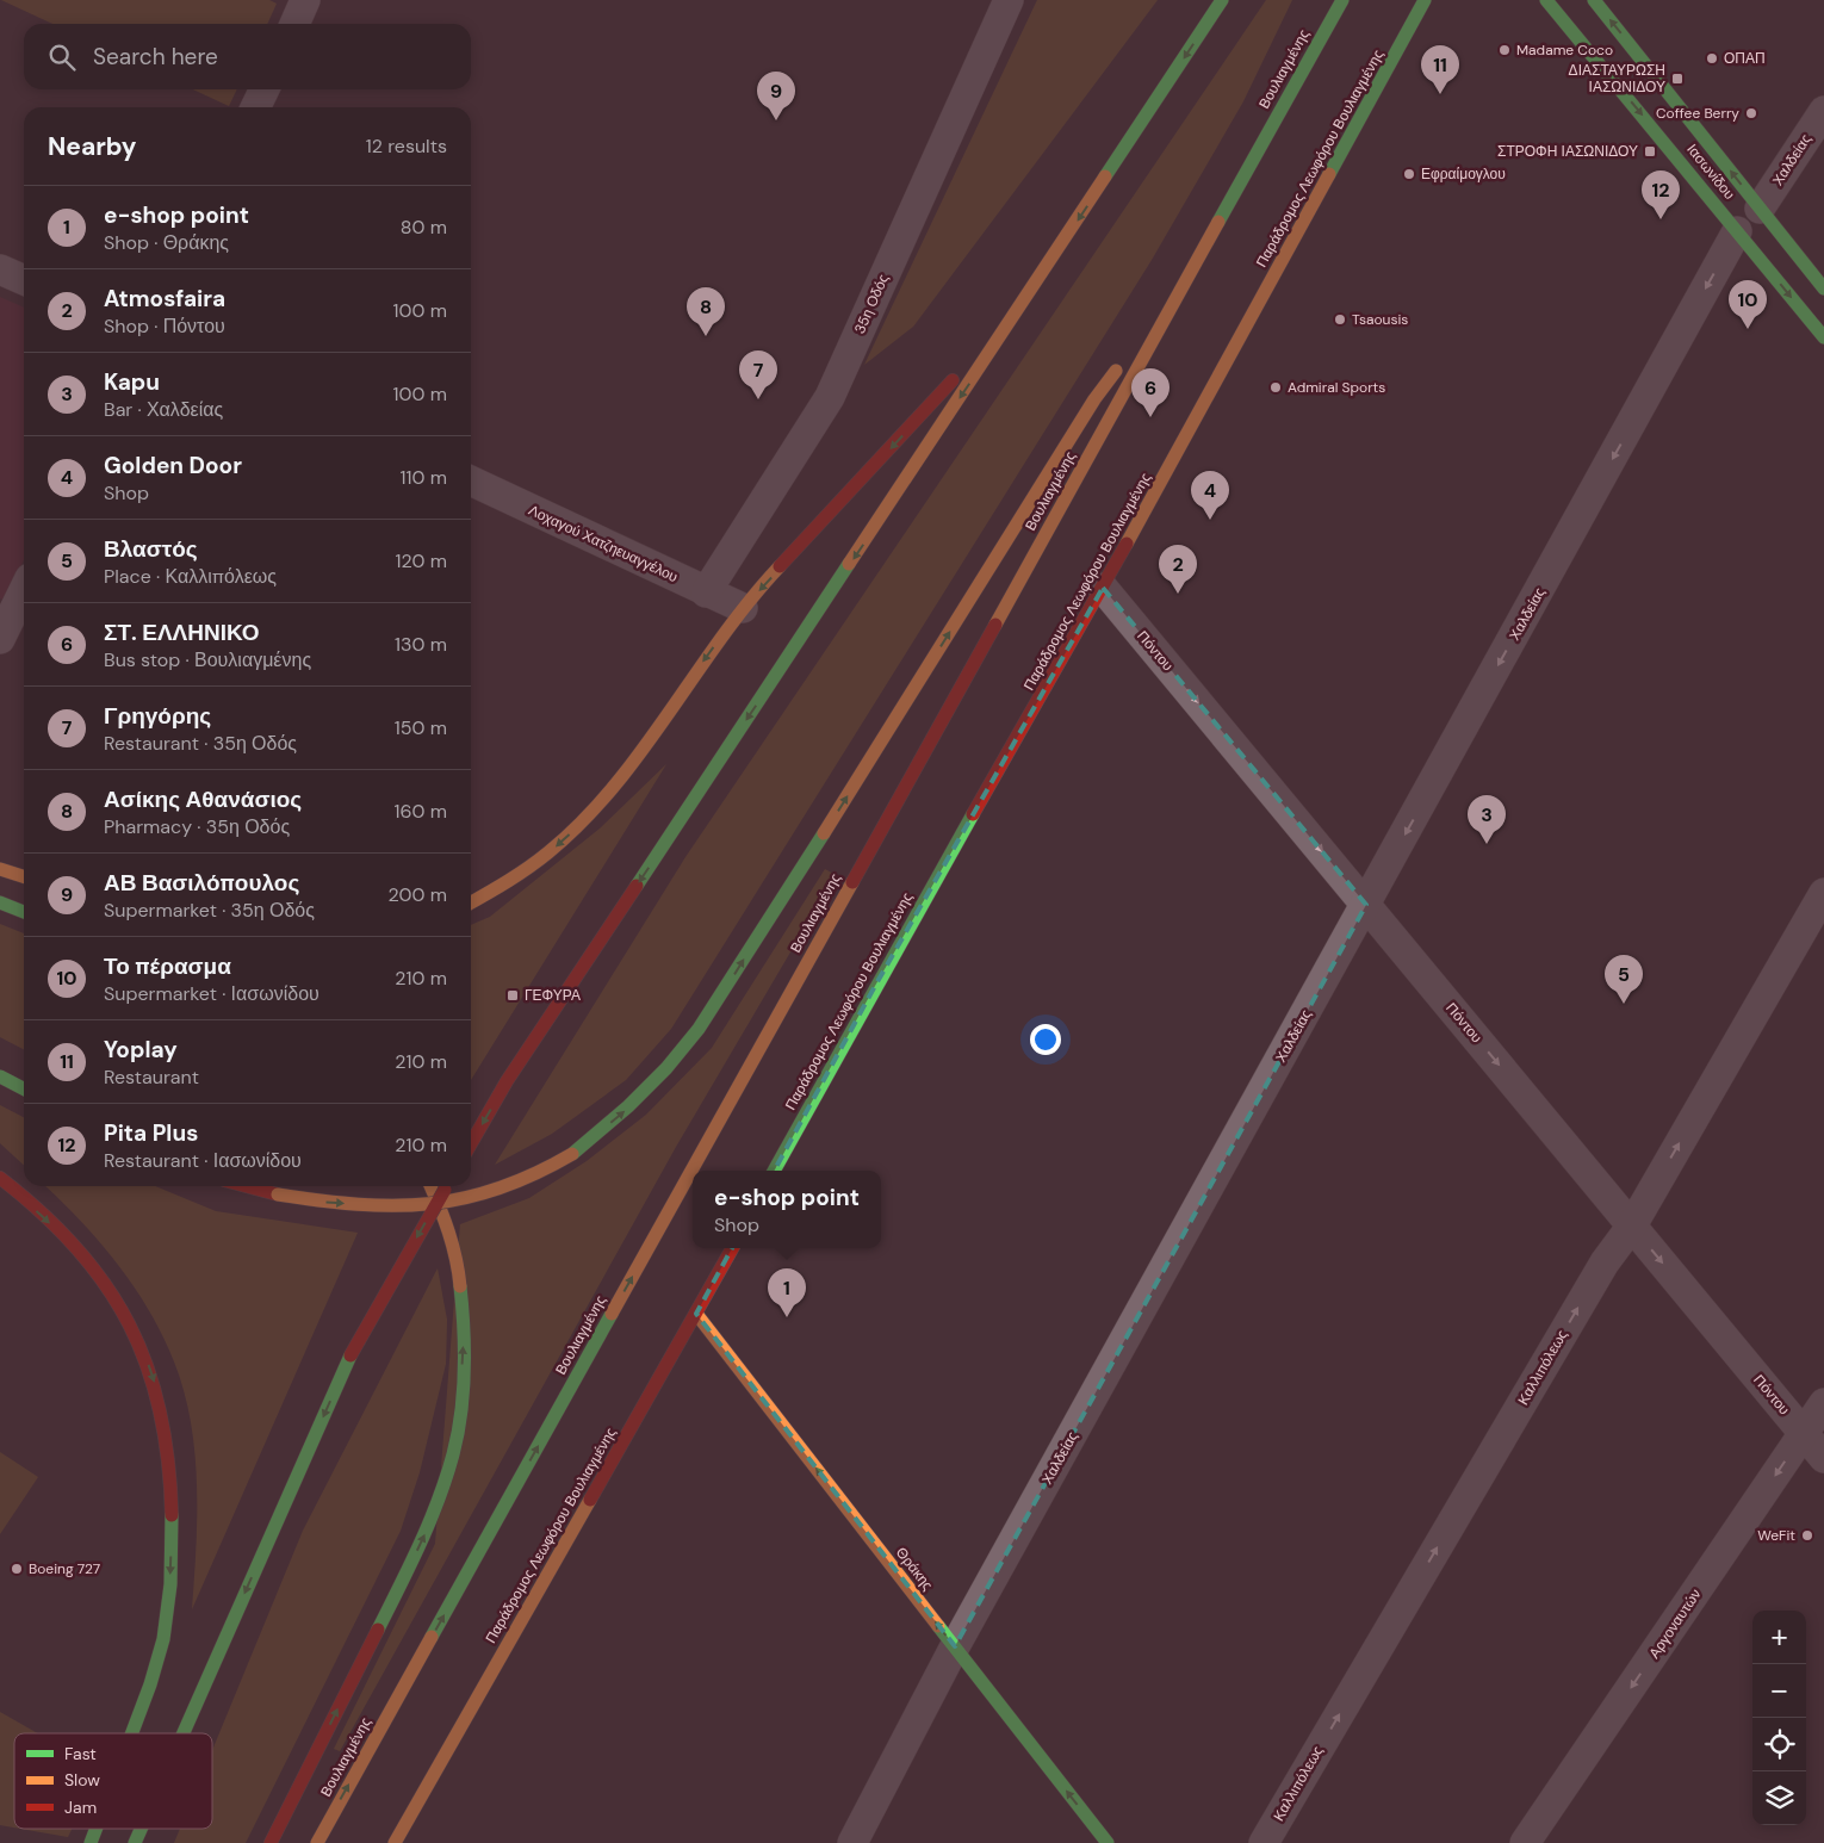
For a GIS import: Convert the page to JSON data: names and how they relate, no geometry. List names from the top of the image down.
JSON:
{
  "streets": {
    "main road": [
      "Βουλιαγμένης",
      "Παράδρομος Λεωφόρου Βουλιαγμένης",
      "Ιασωνίδου",
      "Θράκης"
    ],
    "street": [
      "Χαλδείας",
      "35η Οδός",
      "Λοχαγού Χατζηευαγγέλου",
      "Πόντου",
      "Καλλιπόλεως",
      "Αργοναυτών"
    ]
  },
  "crossings": [
    ["Παράδρομος Λεωφόρου Βουλιαγμένης", "Πόντου"],
    ["Παράδρομος Λεωφόρου Βουλιαγμένης", "Θράκης"],
    ["Χαλδείας", "Ιασωνίδου"],
    ["Χαλδείας", "Πόντου"],
    ["Χαλδείας", "Θράκης"],
    ["35η Οδός", "Λοχαγού Χατζηευαγγέλου"],
    ["Πόντου", "Καλλιπόλεως"],
    ["Πόντου", "Αργοναυτών"]
  ],
  "one_way": [
    "Βουλιαγμένης",
    "Χαλδείας",
    "Πόντου",
    "Καλλιπόλεως",
    "Θράκης",
    "Αργοναυτών"
  ],
  "places": {
    "other": [
      "Madame Coco",
      "ΟΠΑΠ",
      "Coffee Berry",
      "Εφραίμογλου",
      "Tsaousis",
      "Admiral Sports",
      "WeFit",
      "Boeing 727"
    ],
    "transit": ["ΔΙΑΣΤΑΥΡΩΣΗ ΙΑΣΩΝΙΔΟΥ", "ΣΤΡΟΦΗ ΙΑΣΩΝΙΔΟΥ", "ΓΕΦΥΡΑ"]
  },
  "legend": ["Fast", "Slow", "Jam"],
  "page": {
    "search": "Search here",
    "pins": [
      "11",
      "9",
      "12",
      "10",
      "8",
      "7",
      "6",
      "4",
      "2",
      "3",
      "5",
      "1"
    ],
    "heading": ["Nearby", "12 results"],
    "list": [
      {
        "mark": "1",
        "name": "e-shop point",
        "note": "Shop · Θράκης",
        "value": "80 m"
      },
      {
        "mark": "2",
        "name": "Atmosfaira",
        "note": "Shop · Πόντου",
        "value": "100 m"
      },
      {
        "mark": "3",
        "name": "Kapu",
        "note": "Bar · Χαλδείας",
        "value": "100 m"
      },
      {
        "mark": "4",
        "name": "Golden Door",
        "note": "Shop",
        "value": "110 m"
      },
      {
        "mark": "5",
        "name": "Βλαστός",
        "note": "Place · Καλλιπόλεως",
        "value": "120 m"
      },
      {
        "mark": "6",
        "name": "ΣΤ. ΕΛΛΗΝΙΚΟ",
        "note": "Bus stop · Βουλιαγμένης",
        "value": "130 m"
      },
      {
        "mark": "7",
        "name": "Γρηγόρης",
        "note": "Restaurant · 35η Οδός",
        "value": "150 m"
      },
      {
        "mark": "8",
        "name": "Ασίκης Αθανάσιος",
        "note": "Pharmacy · 35η Οδός",
        "value": "160 m"
      },
      {
        "mark": "9",
        "name": "ΑΒ Βασιλόπουλος",
        "note": "Supermarket · 35η Οδός",
        "value": "200 m"
      },
      {
        "mark": "10",
        "name": "Το πέρασμα",
        "note": "Supermarket · Ιασωνίδου",
        "value": "210 m"
      },
      {
        "mark": "11",
        "name": "Yoplay",
        "note": "Restaurant",
        "value": "210 m"
      },
      {
        "mark": "12",
        "name": "Pita Plus",
        "note": "Restaurant · Ιασωνίδου",
        "value": "210 m"
      }
    ],
    "popup": ["e-shop point", "Shop"],
    "map_buttons": ["+", "−"]
  }
}
